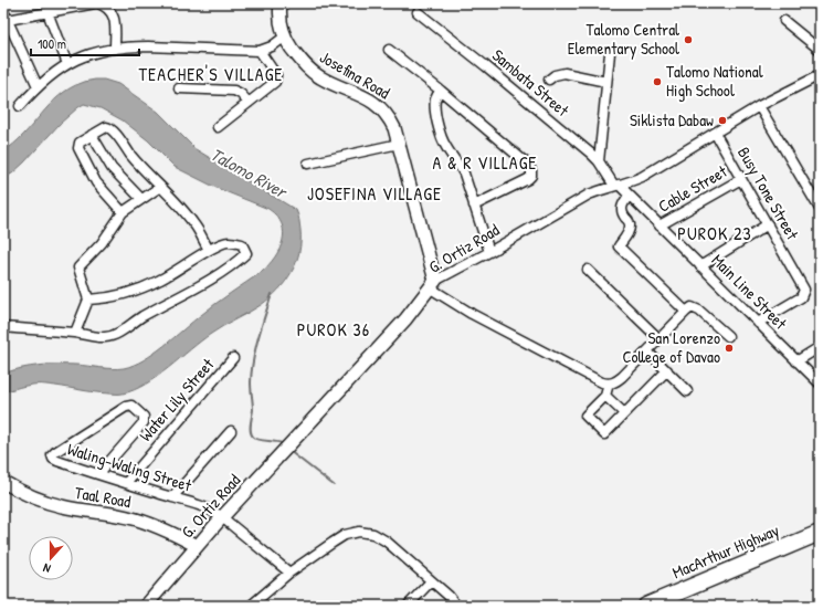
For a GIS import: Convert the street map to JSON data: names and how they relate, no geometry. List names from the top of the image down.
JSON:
{
  "streets": {
    "highway": ["MacArthur Highway"],
    "street": [
      "Josefina Road",
      "Sambata Street",
      "Cable Street",
      "Busy Tone Street",
      "G. Ortiz Road",
      "Main Line Street",
      "Water Lily Street",
      "Waling-Waling Street",
      "Taal Road"
    ]
  },
  "crossings": [
    ["Josefina Road", "G. Ortiz Road"],
    ["Sambata Street", "G. Ortiz Road"],
    ["Sambata Street", "Main Line Street"],
    ["Cable Street", "Busy Tone Street"],
    ["Cable Street", "Main Line Street"],
    ["Busy Tone Street", "G. Ortiz Road"],
    ["Busy Tone Street", "Main Line Street"],
    ["G. Ortiz Road", "Main Line Street"],
    ["G. Ortiz Road", "Waling-Waling Street"],
    ["G. Ortiz Road", "Taal Road"],
    ["Water Lily Street", "Waling-Waling Street"]
  ],
  "districts": [
    "TEACHER'S VILLAGE",
    "A & R VILLAGE",
    "JOSEFINA VILLAGE",
    "PUROK 23",
    "PUROK 36"
  ],
  "water": ["Talomo River"],
  "places": [
    "Talomo Central Elementary School",
    "Talomo National High School",
    "Siklista Dabaw",
    "San Lorenzo College of Davao"
  ],
  "scale_bar": "100 m",
  "north": "bottom"
}
